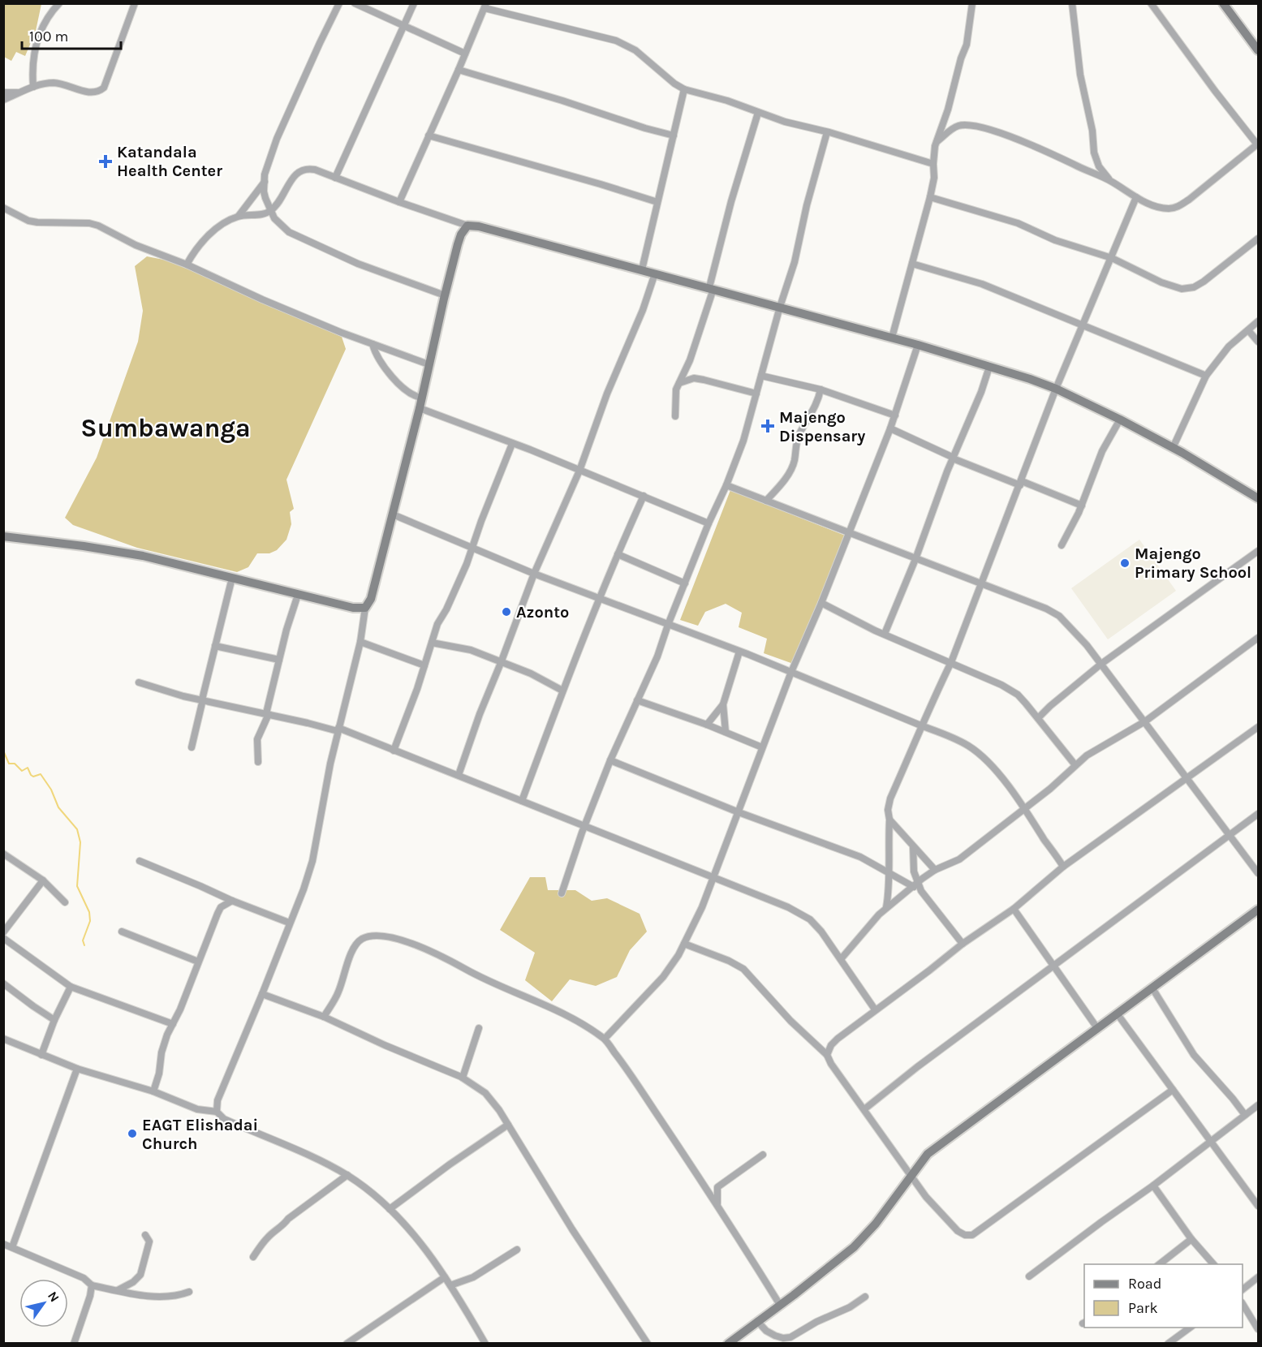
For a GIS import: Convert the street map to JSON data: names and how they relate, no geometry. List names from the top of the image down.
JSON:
{
  "districts": ["Sumbawanga"],
  "places": {
    "health": ["Katandala Health Center", "Majengo Dispensary"],
    "other": ["Majengo Primary School", "Azonto", "EAGT Elishadai Church"]
  },
  "legend": ["Road", "Park"],
  "scale_bar": "100 m",
  "north": "top right"
}
